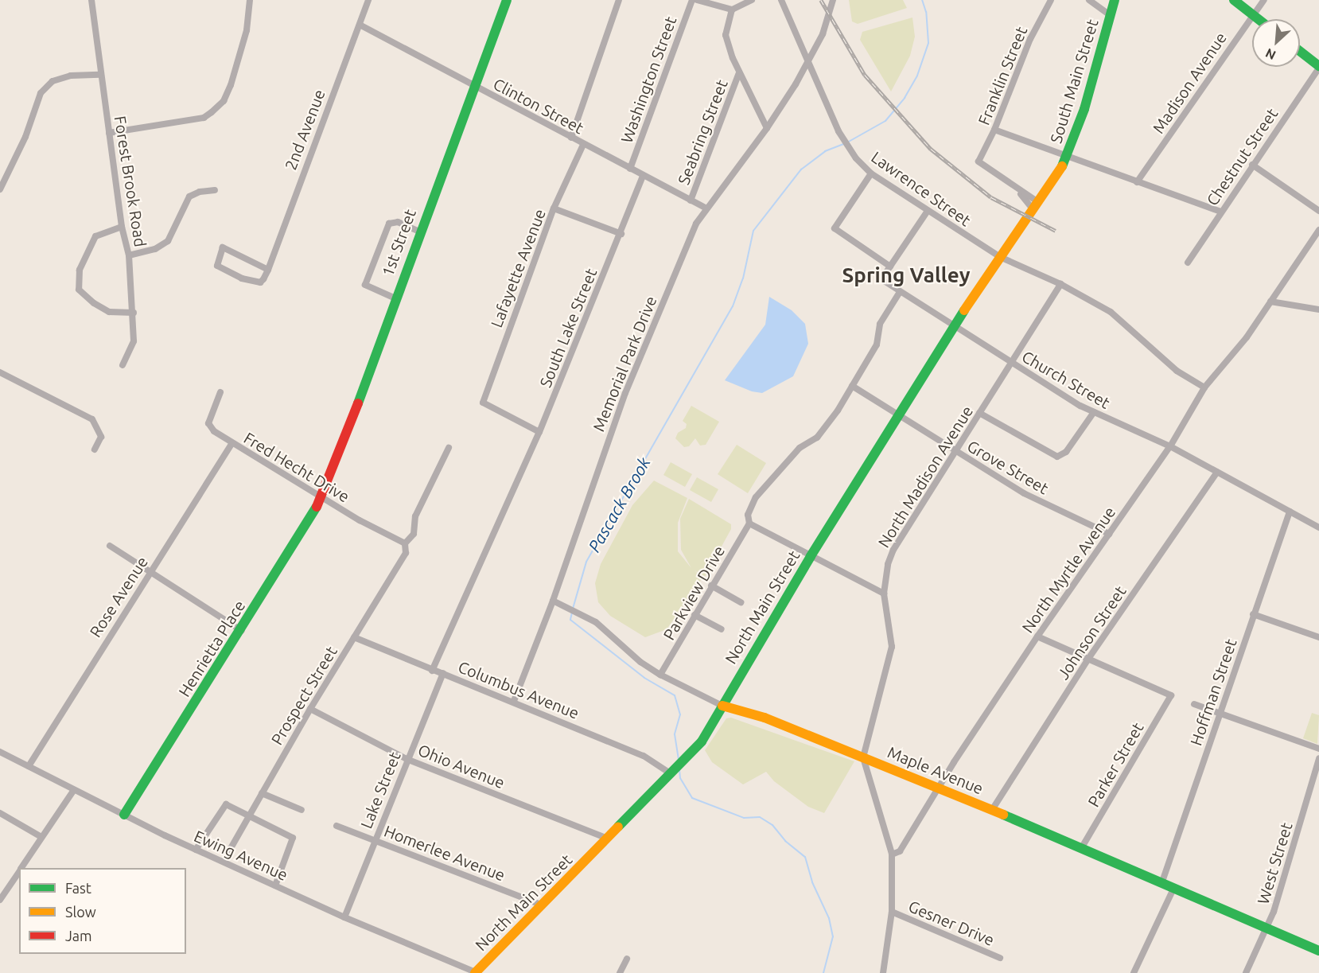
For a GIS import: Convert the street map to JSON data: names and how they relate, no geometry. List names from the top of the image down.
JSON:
{
  "streets": {
    "street": [
      "Franklin Street",
      "Washington Street",
      "South Main Street",
      "Madison Avenue",
      "Clinton Street",
      "2nd Avenue",
      "Seabring Street",
      "Chestnut Street",
      "Forest Brook Road",
      "Lawrence Street",
      "1st Street",
      "Lafayette Avenue",
      "South Lake Street",
      "Memorial Park Drive",
      "Church Street",
      "Fred Hecht Drive",
      "Grove Street",
      "North Madison Avenue",
      "North Myrtle Avenue",
      "Parkview Drive",
      "Rose Avenue",
      "North Main Street",
      "Johnson Street",
      "Henrietta Place",
      "Columbus Avenue",
      "Hoffman Street",
      "Prospect Street",
      "Parker Street",
      "Ohio Avenue",
      "Maple Avenue",
      "Lake Street",
      "Homerlee Avenue",
      "Ewing Avenue",
      "West Street",
      "Gesner Drive"
    ]
  },
  "crossings": [
    ["Franklin Street", "South Main Street"],
    ["Franklin Street", "North Main Street"],
    ["Washington Street", "Clinton Street"],
    ["South Main Street", "North Main Street"],
    ["Clinton Street", "2nd Avenue"],
    ["Clinton Street", "Seabring Street"],
    ["Clinton Street", "1st Street"],
    ["Clinton Street", "Lafayette Avenue"],
    ["Clinton Street", "Memorial Park Drive"],
    ["Lawrence Street", "Memorial Park Drive"],
    ["Lawrence Street", "North Madison Avenue"],
    ["Lawrence Street", "North Myrtle Avenue"],
    ["Lawrence Street", "North Main Street"],
    ["1st Street", "Fred Hecht Drive"],
    ["1st Street", "Henrietta Place"],
    ["Lafayette Avenue", "South Lake Street"],
    ["Memorial Park Drive", "Columbus Avenue"],
    ["Memorial Park Drive", "Maple Avenue"],
    ["Church Street", "North Madison Avenue"],
    ["Church Street", "North Myrtle Avenue"],
    ["Church Street", "Parkview Drive"],
    ["Church Street", "North Main Street"],
    ["Church Street", "Johnson Street"],
    ["Church Street", "Hoffman Street"],
    ["Fred Hecht Drive", "Rose Avenue"],
    ["Fred Hecht Drive", "Henrietta Place"],
    ["Fred Hecht Drive", "Prospect Street"],
    ["Grove Street", "North Madison Avenue"],
    ["Grove Street", "North Myrtle Avenue"],
    ["Grove Street", "Parkview Drive"],
    ["Grove Street", "North Main Street"],
    ["North Madison Avenue", "Maple Avenue"],
    ["North Myrtle Avenue", "Maple Avenue"],
    ["Parkview Drive", "Maple Avenue"],
    ["Rose Avenue", "Ewing Avenue"],
    ["North Main Street", "Columbus Avenue"],
    ["North Main Street", "Ohio Avenue"],
    ["North Main Street", "Maple Avenue"],
    ["North Main Street", "Homerlee Avenue"],
    ["North Main Street", "Ewing Avenue"],
    ["Johnson Street", "Parker Street"],
    ["Johnson Street", "Maple Avenue"],
    ["Henrietta Place", "Ewing Avenue"],
    ["Columbus Avenue", "Prospect Street"],
    ["Columbus Avenue", "Lake Street"],
    ["Hoffman Street", "Maple Avenue"],
    ["Prospect Street", "Ohio Avenue"],
    ["Prospect Street", "Ewing Avenue"],
    ["Parker Street", "Maple Avenue"],
    ["Ohio Avenue", "Lake Street"],
    ["Maple Avenue", "West Street"],
    ["Lake Street", "Homerlee Avenue"],
    ["Lake Street", "Ewing Avenue"]
  ],
  "districts": ["Spring Valley"],
  "water": ["Pascack Brook"],
  "legend": ["Fast", "Slow", "Jam"],
  "north": "bottom left"
}
